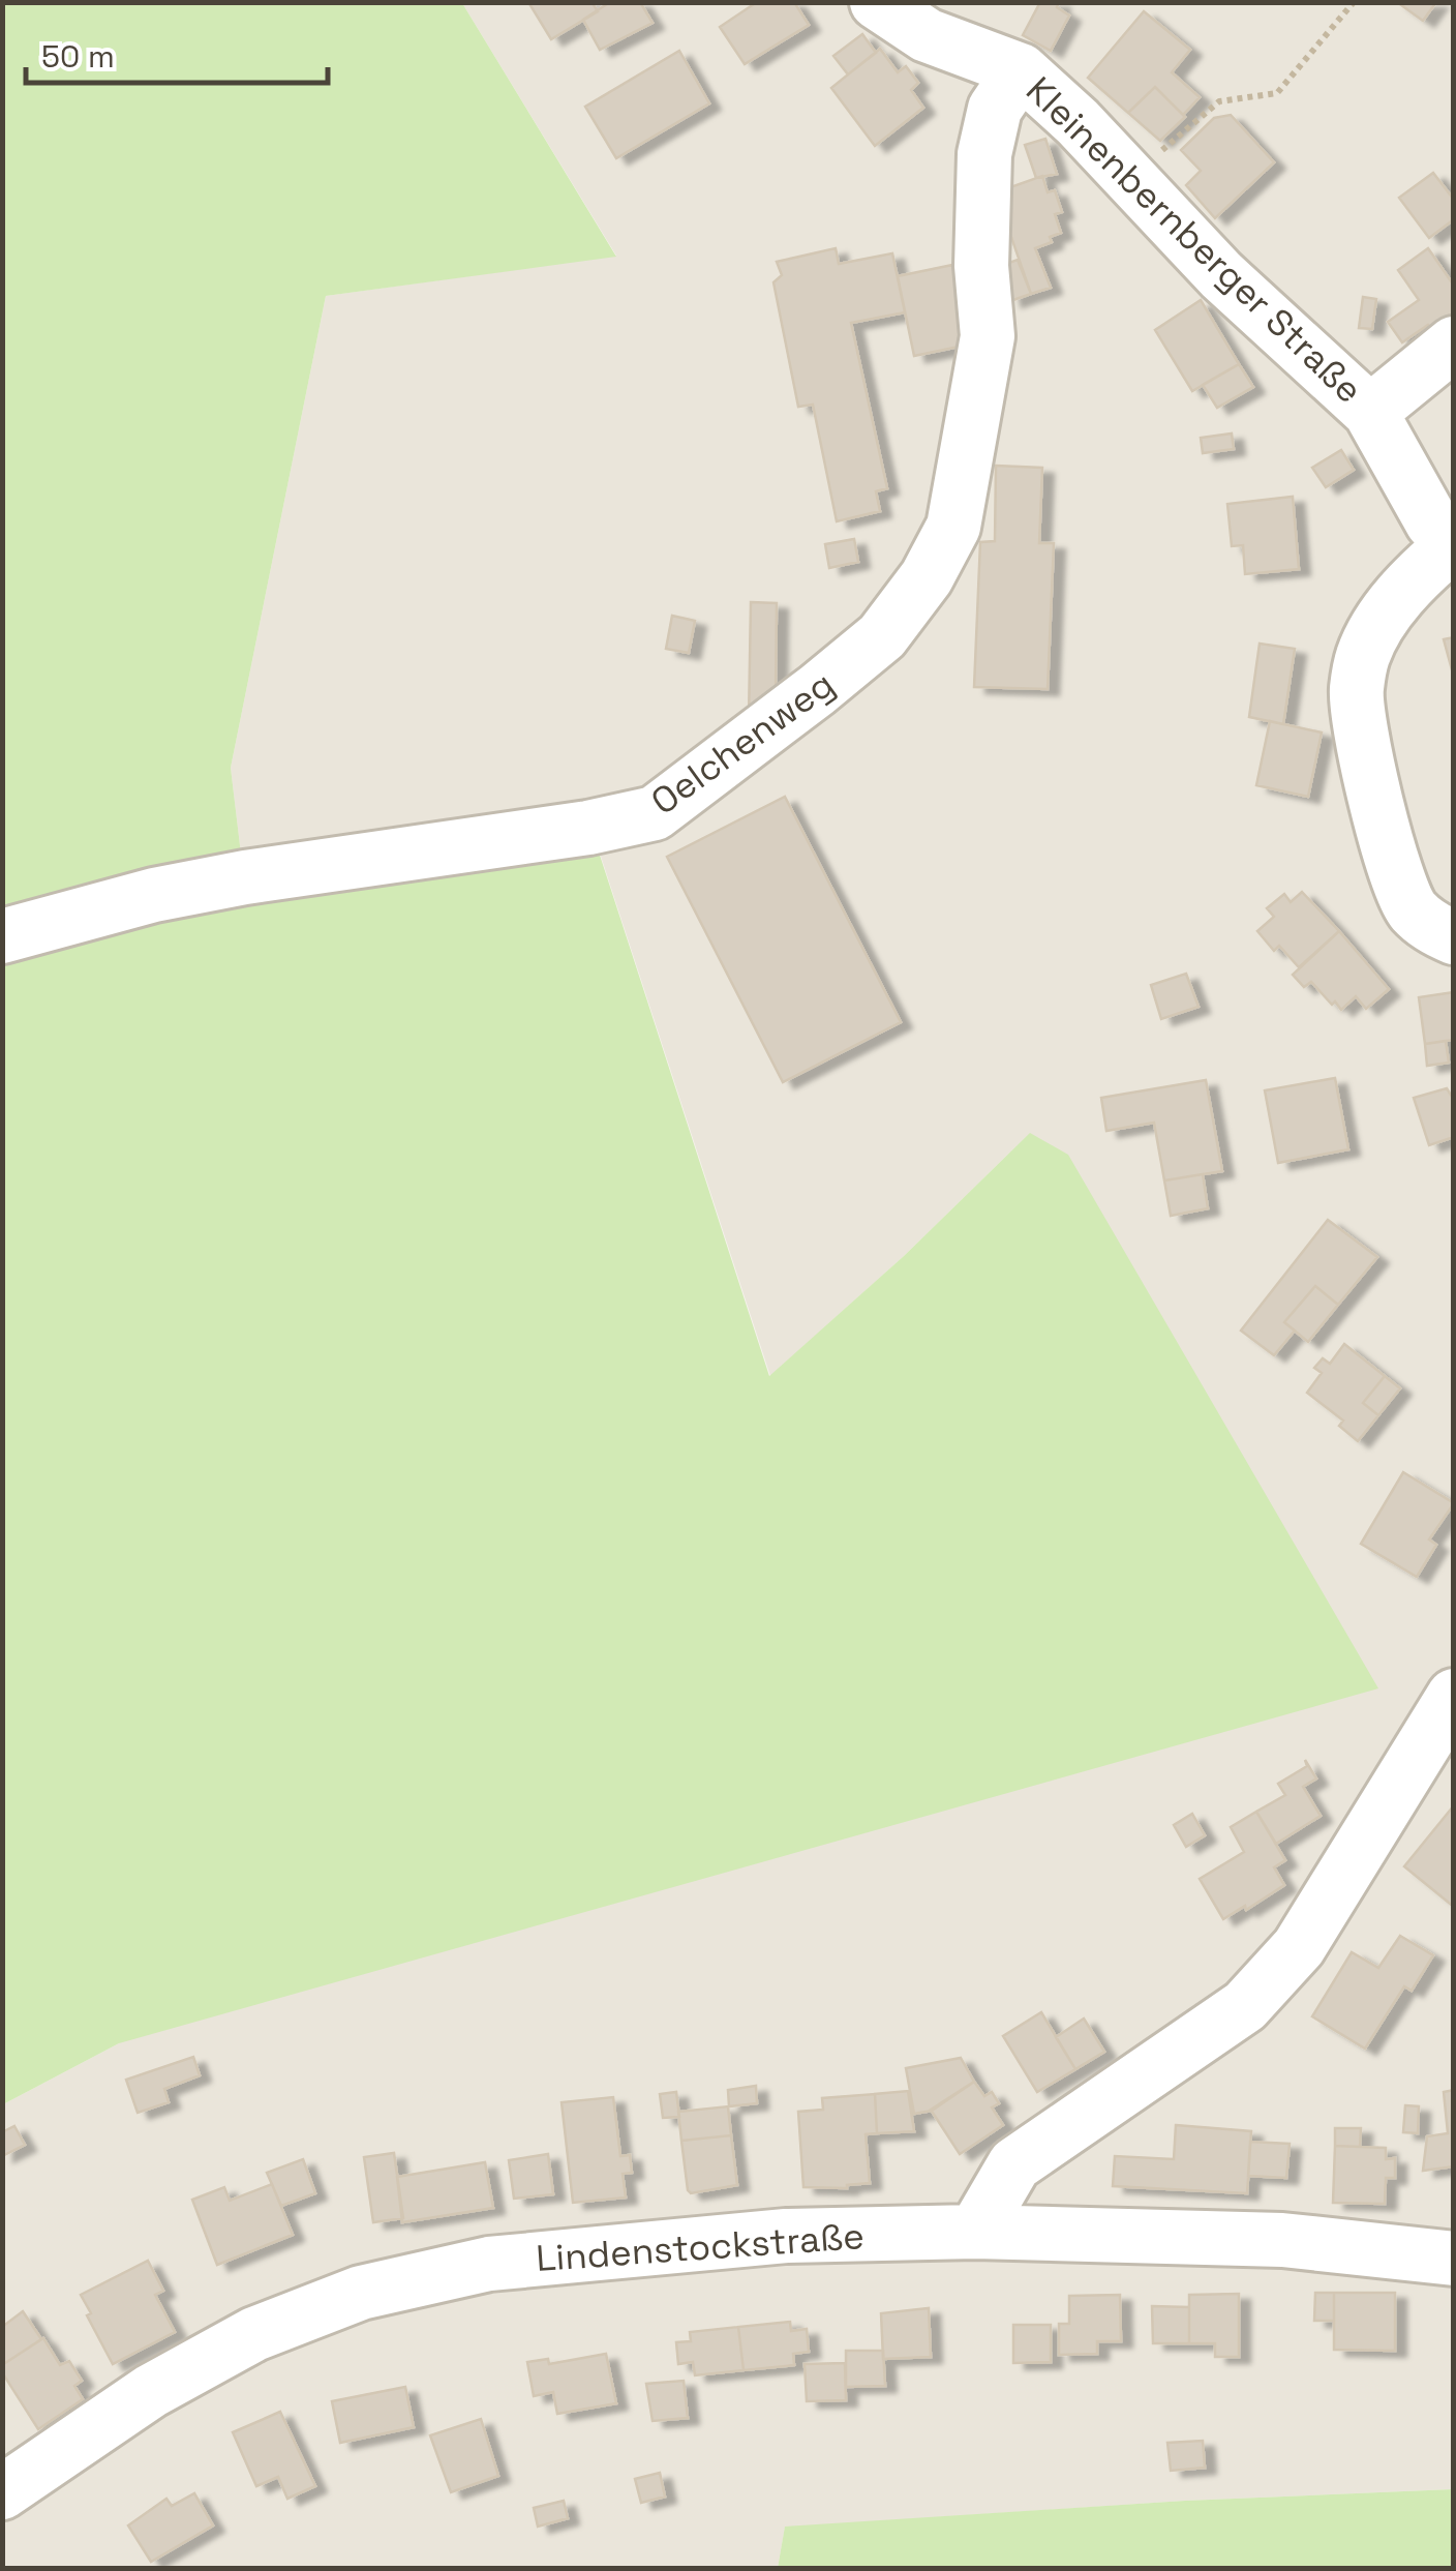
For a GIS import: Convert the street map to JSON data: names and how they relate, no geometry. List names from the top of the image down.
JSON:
{
  "streets": {
    "street": ["Kleinenbernberger Straße", "Oelchenweg", "Lindenstockstraße"]
  },
  "crossings": [
    ["Kleinenbernberger Straße", "Oelchenweg"]
  ],
  "scale_bar": "50 m"
}
